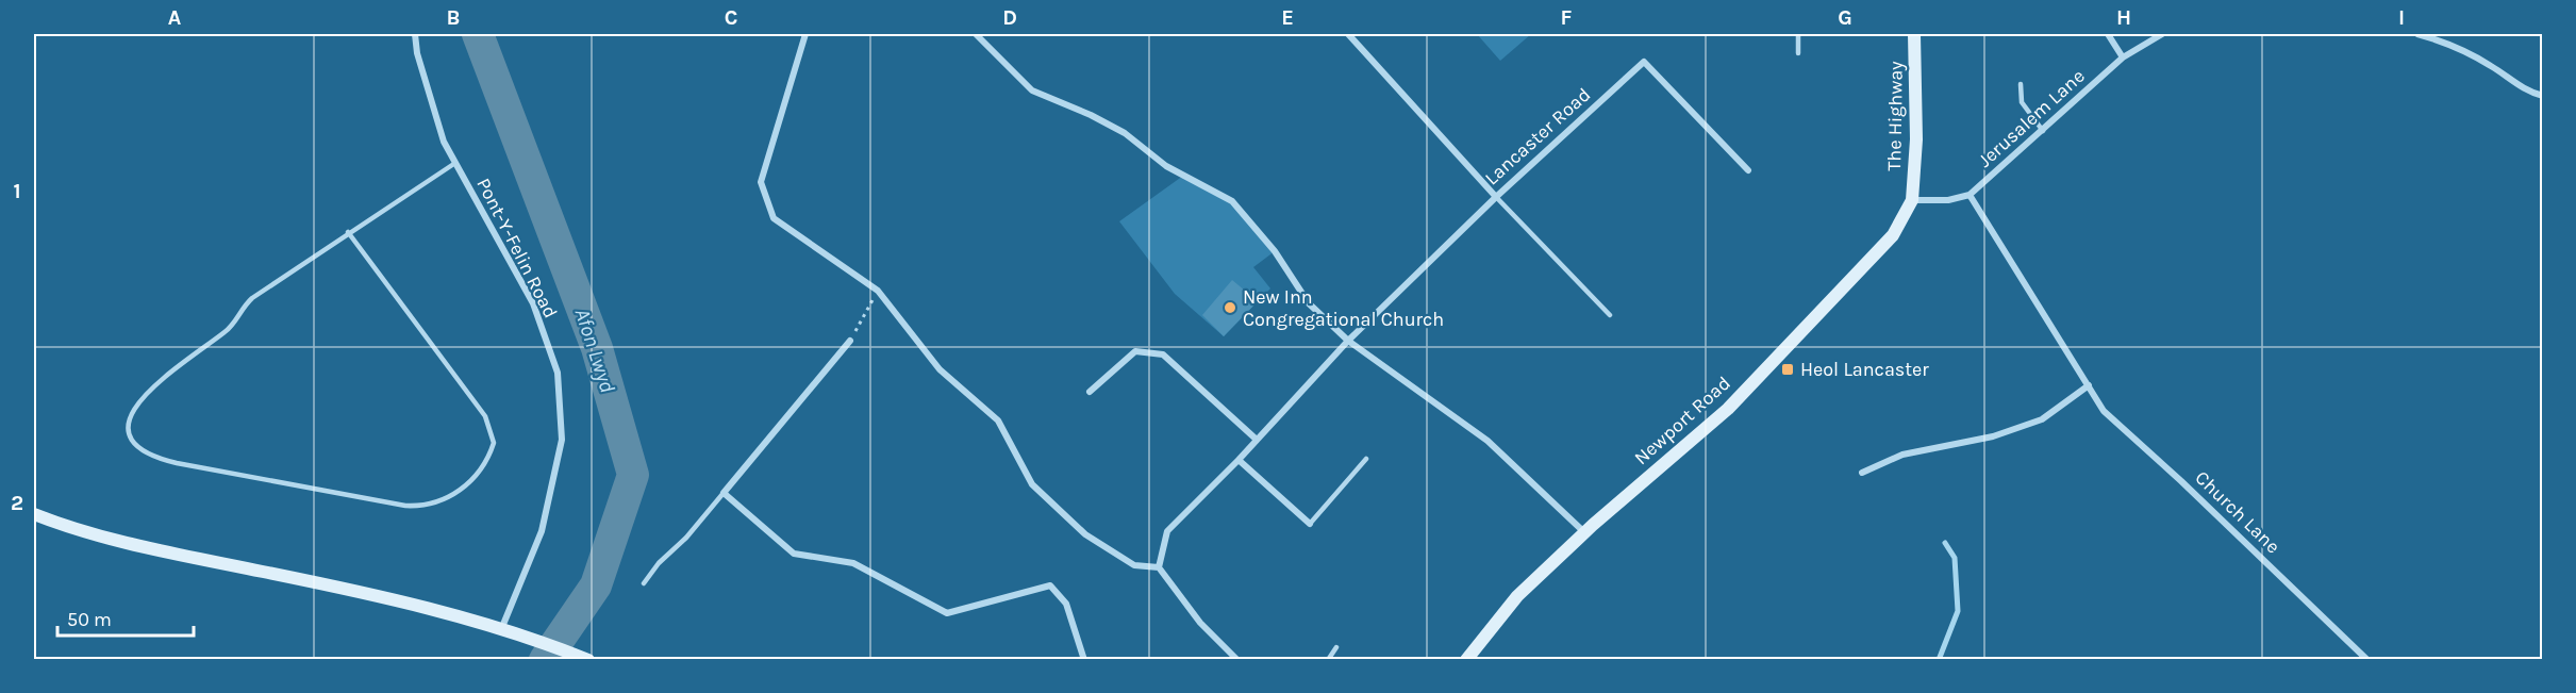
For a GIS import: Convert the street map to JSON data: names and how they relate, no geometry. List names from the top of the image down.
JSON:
{
  "streets": {
    "street": [
      "The Highway",
      "Jerusalem Lane",
      "Lancaster Road",
      "Pont-Y-Felin Road",
      "Newport Road",
      "Church Lane"
    ]
  },
  "crossings": [
    ["The Highway", "Newport Road"],
    ["Jerusalem Lane", "Church Lane"]
  ],
  "water": ["Afon Lwyd"],
  "places": {
    "other": ["New Inn Congregational Church"],
    "transit": ["Heol Lancaster"]
  },
  "scale_bar": "50 m",
  "grid": {
    "columns": [
      "A",
      "B",
      "C",
      "D",
      "E",
      "F",
      "G",
      "H",
      "I"
    ],
    "rows": ["1", "2"]
  }
}
